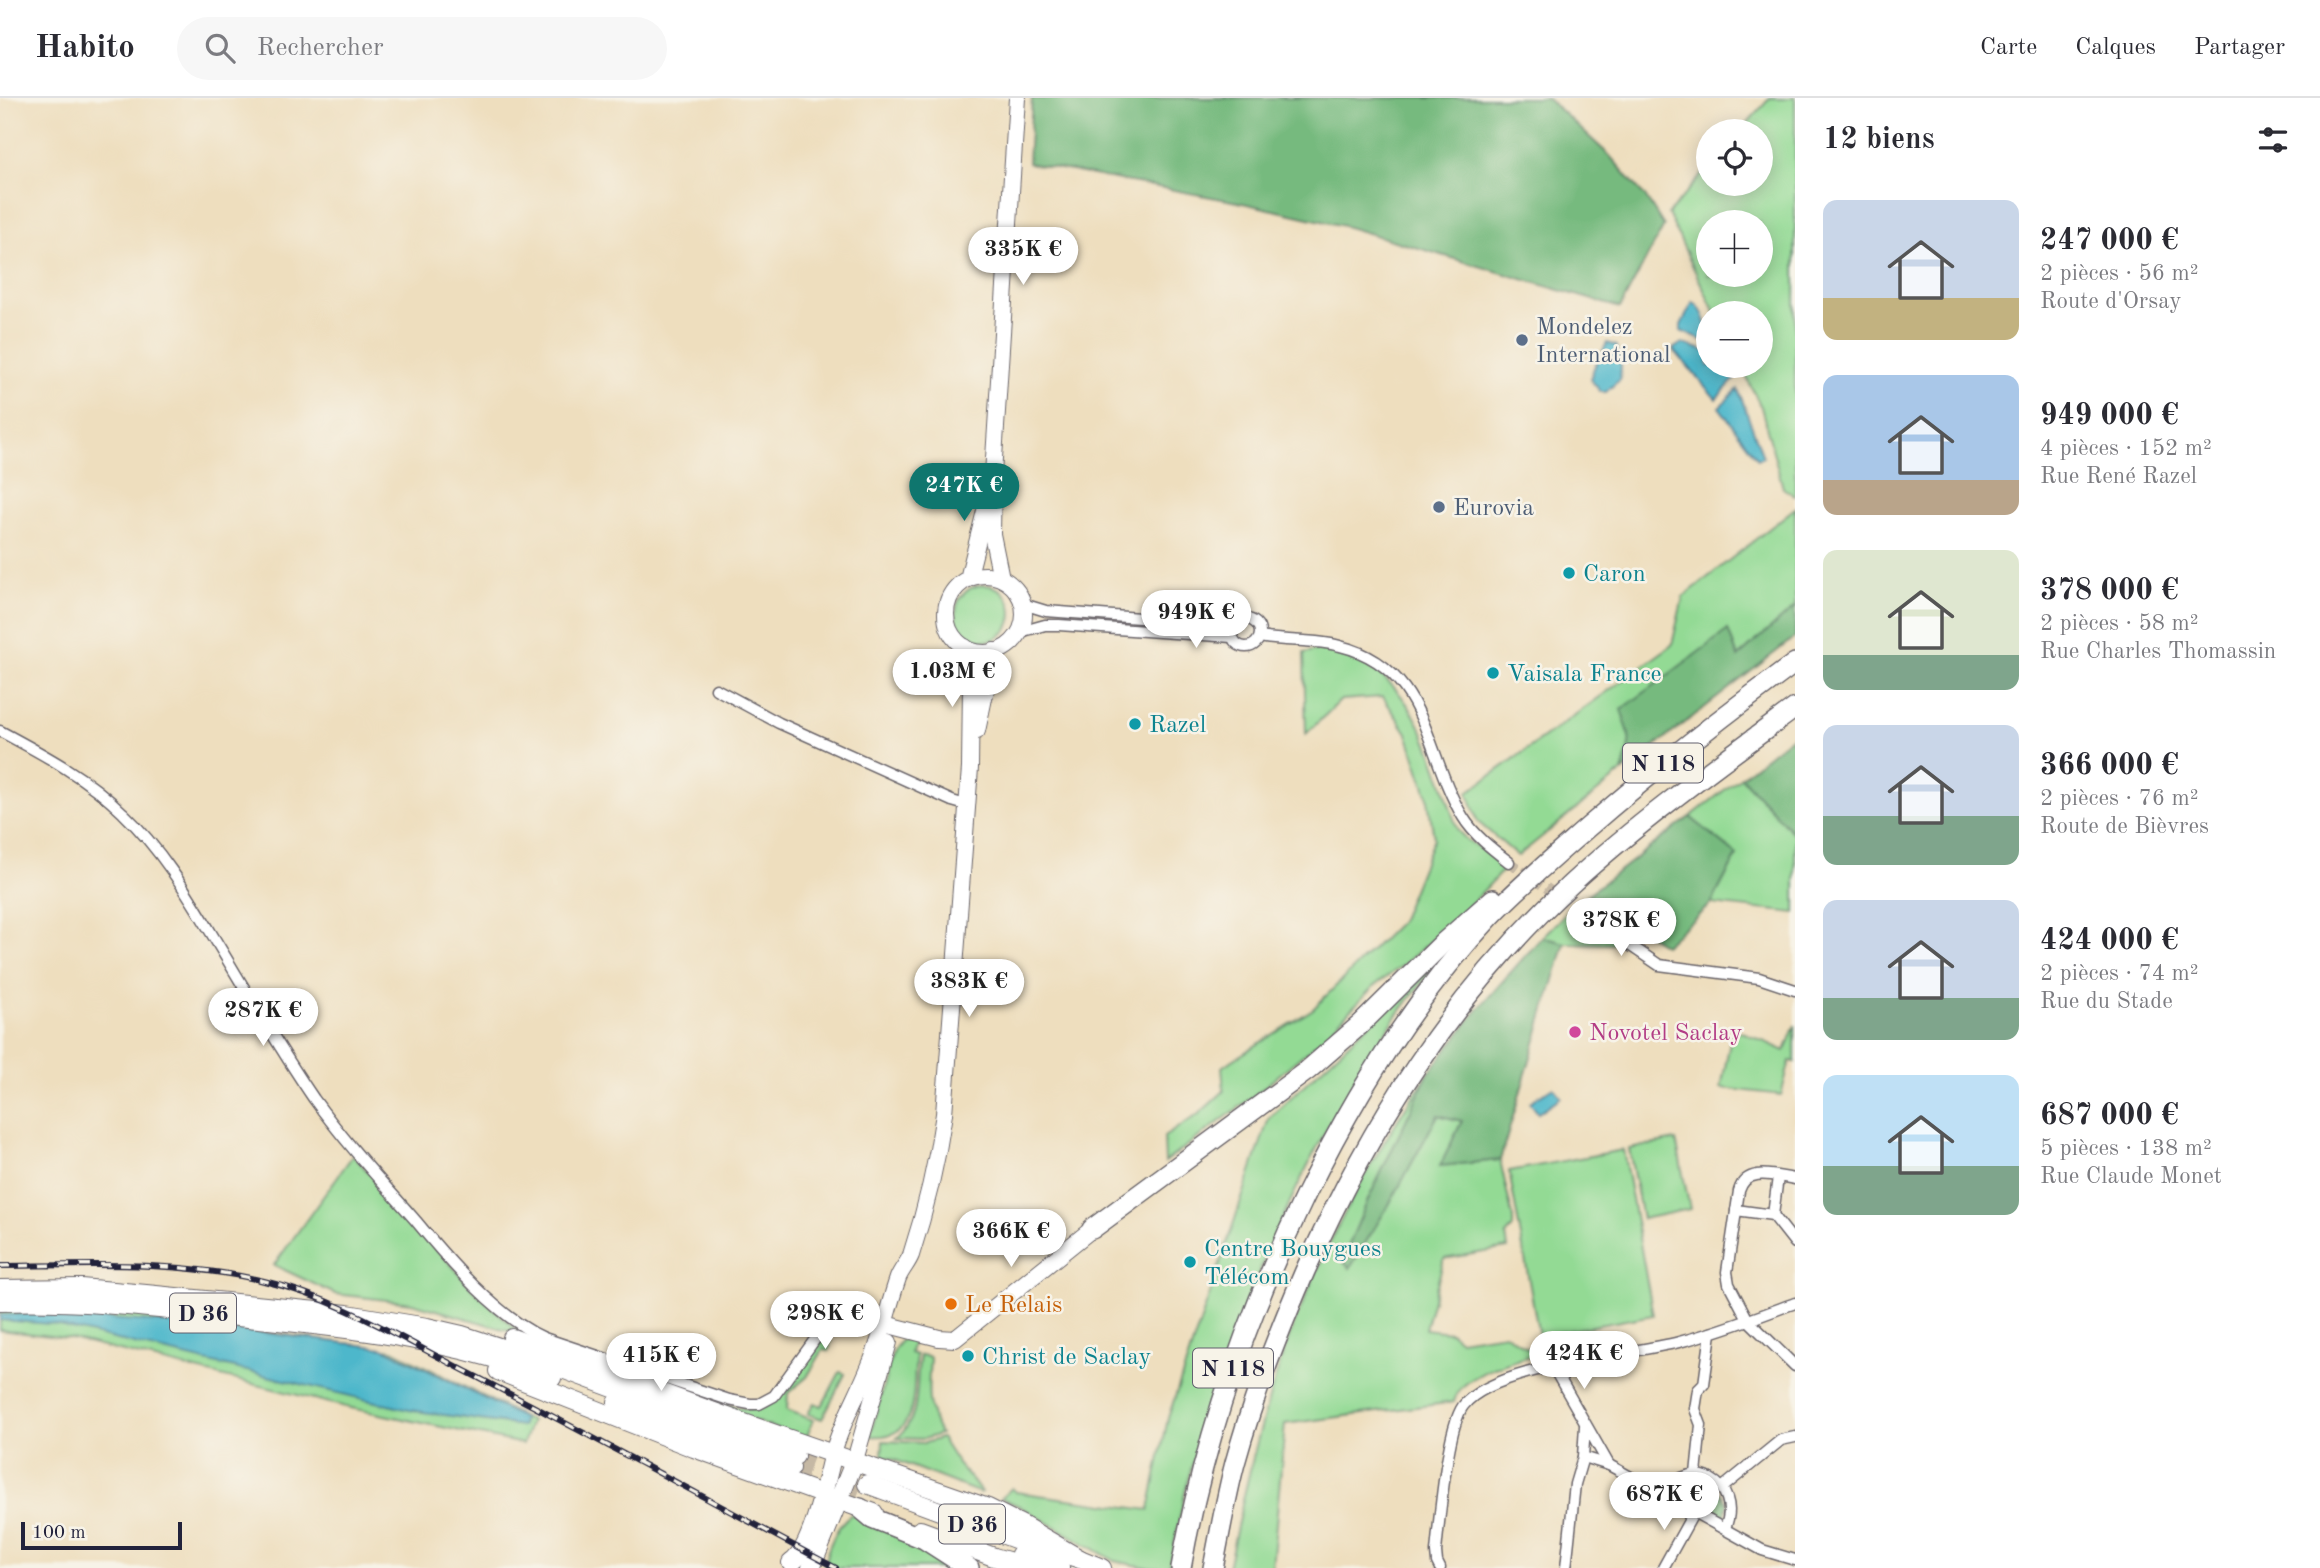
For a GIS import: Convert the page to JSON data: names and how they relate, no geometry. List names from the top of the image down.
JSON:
{
  "streets": {
    "highway": ["N 118"],
    "main road": ["D 36"]
  },
  "places": [
    "Mondelez International",
    "Eurovia",
    "Caron",
    "Vaisala France",
    "Razel",
    "Novotel Saclay",
    "Centre Bouygues Télécom",
    "Le Relais",
    "Christ de Saclay"
  ],
  "scale_bar": "100 m",
  "page": {
    "header": "Habito",
    "search": "Rechercher",
    "nav": ["Carte", "Calques", "Partager"],
    "heading": "12 biens",
    "map_buttons": ["+", "−"],
    "list": [
      {
        "name": "247 000 €",
        "note": "2 pièces · 56 m² · Route d'Orsay"
      },
      {
        "name": "949 000 €",
        "note": "4 pièces · 152 m² · Rue René Razel"
      },
      {
        "name": "378 000 €",
        "note": "2 pièces · 58 m² · Rue Charles Thomassin"
      },
      {
        "name": "366 000 €",
        "note": "2 pièces · 76 m² · Route de Bièvres"
      },
      {
        "name": "424 000 €",
        "note": "2 pièces · 74 m² · Rue du Stade"
      },
      {
        "name": "687 000 €",
        "note": "5 pièces · 138 m² · Rue Claude Monet"
      }
    ],
    "price": [
      "335K €",
      "247K €",
      "949K €",
      "1.03M €",
      "378K €",
      "383K €",
      "287K €",
      "366K €",
      "298K €",
      "424K €",
      "415K €",
      "687K €"
    ],
    "scale": "100 m"
  }
}
